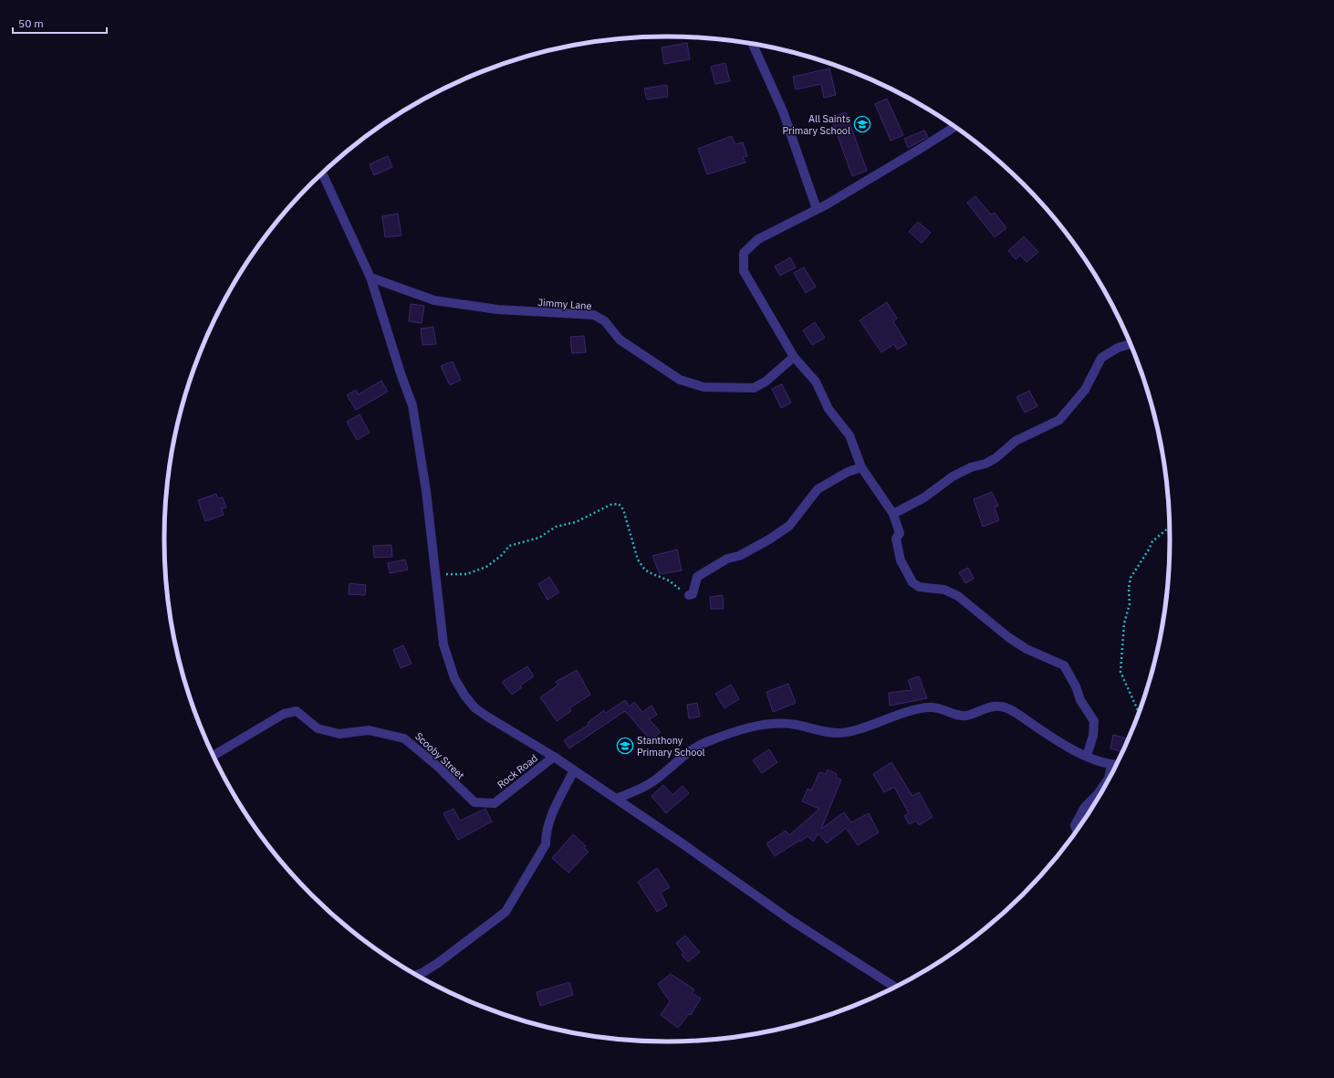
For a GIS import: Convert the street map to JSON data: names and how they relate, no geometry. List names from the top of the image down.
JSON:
{
  "streets": {
    "street": ["Jimmy Lane", "Scooby Street", "Rock Road"]
  },
  "crossings": [
    ["Scooby Street", "Rock Road"]
  ],
  "places": {
    "school or university": ["All Saints Primary School", "Stanthony Primary School"]
  },
  "scale_bar": "50 m"
}
